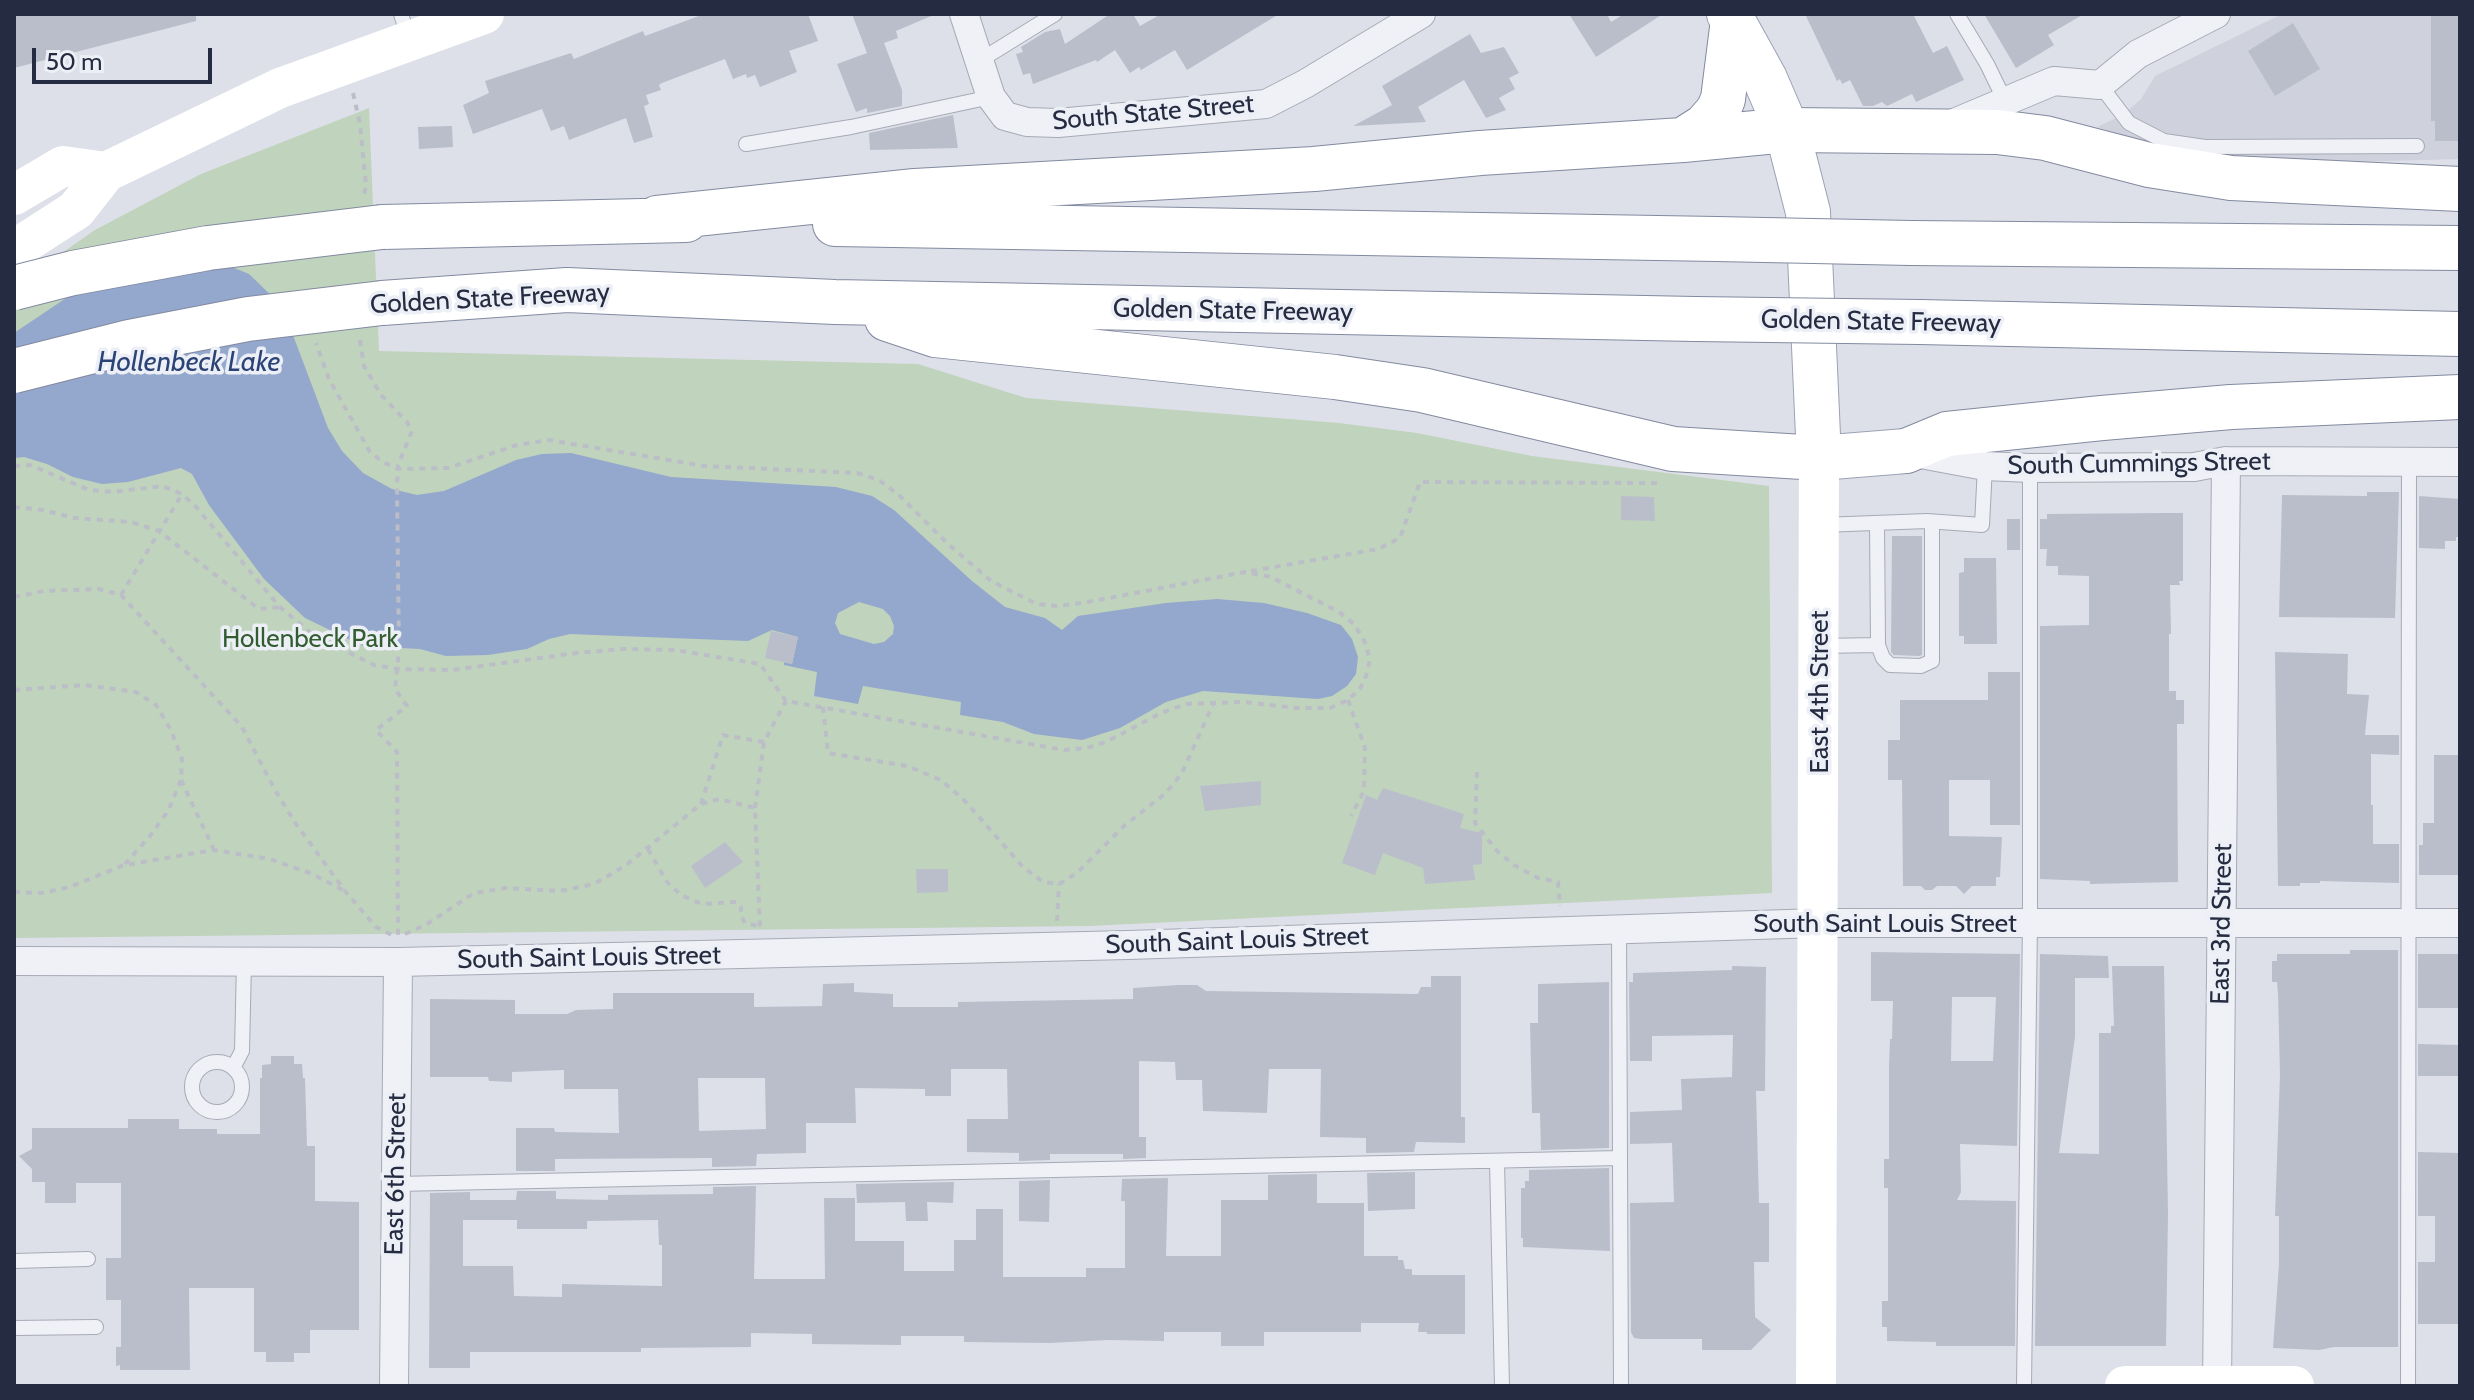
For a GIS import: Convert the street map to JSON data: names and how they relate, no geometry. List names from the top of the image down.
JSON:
{
  "streets": {
    "main road": ["Golden State Freeway", "South Cummings Street", "East 4th Street"],
    "street": [
      "South State Street",
      "South Saint Louis Street",
      "East 3rd Street",
      "East 6th Street"
    ]
  },
  "crossings": [
    ["Golden State Freeway", "South Cummings Street"],
    ["South Cummings Street", "East 4th Street"],
    ["South Cummings Street", "East 3rd Street"],
    ["East 4th Street", "South Saint Louis Street"],
    ["South Saint Louis Street", "East 3rd Street"],
    ["South Saint Louis Street", "East 6th Street"]
  ],
  "water": ["Hollenbeck Lake"],
  "parks": ["Hollenbeck Park"],
  "scale_bar": "50 m"
}
